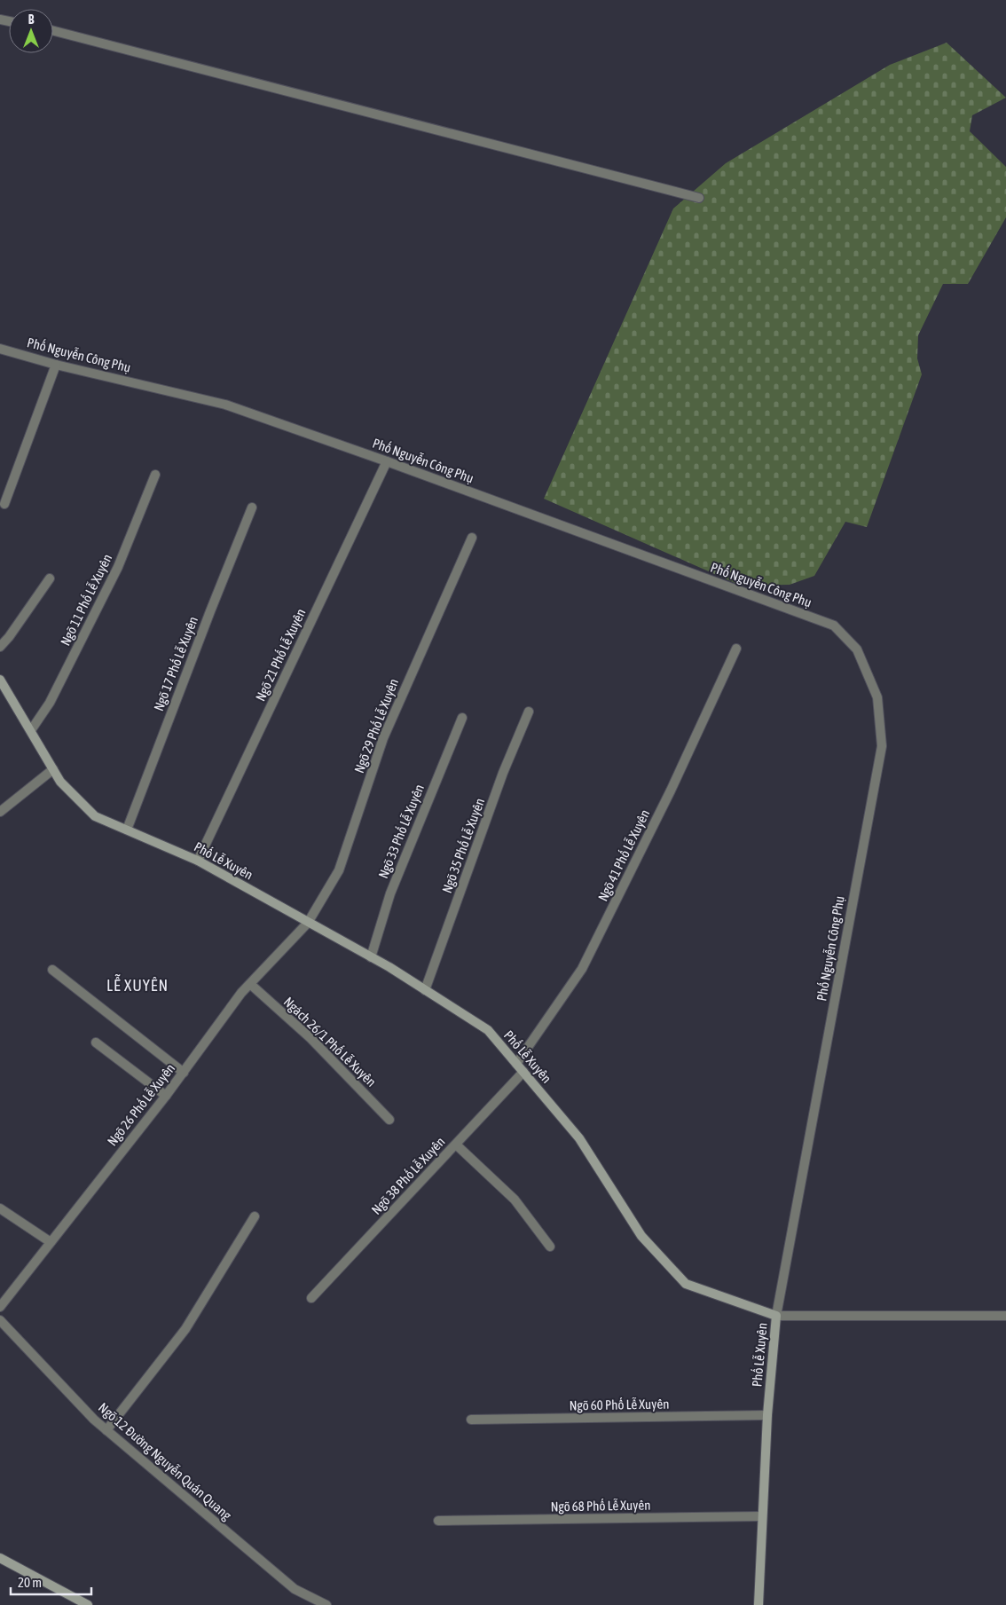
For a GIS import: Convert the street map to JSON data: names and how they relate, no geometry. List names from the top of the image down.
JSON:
{
  "streets": {
    "street": [
      "Phố Nguyễn Công Phụ",
      "Ngõ 11 Phố Lễ Xuyên",
      "Ngõ 21 Phố Lễ Xuyên",
      "Ngõ 17 Phố Lễ Xuyên",
      "Ngõ 29 Phố Lễ Xuyên",
      "Ngõ 33 Phố Lễ Xuyên",
      "Ngõ 35 Phố Lễ Xuyên",
      "Ngõ 41 Phố Lễ Xuyên",
      "Phố Lễ Xuyên",
      "Ngách 26/1 Phố Lễ Xuyên",
      "Ngõ 26 Phố Lễ Xuyên",
      "Ngõ 38 Phố Lễ Xuyên",
      "Ngõ 60 Phố Lễ Xuyên",
      "Ngõ 12 Đường Nguyễn Quán Quang",
      "Ngõ 68 Phố Lễ Xuyên"
    ]
  },
  "crossings": [
    ["Phố Nguyễn Công Phụ", "Ngõ 21 Phố Lễ Xuyên"],
    ["Phố Nguyễn Công Phụ", "Phố Lễ Xuyên"],
    ["Ngõ 11 Phố Lễ Xuyên", "Phố Lễ Xuyên"],
    ["Ngõ 21 Phố Lễ Xuyên", "Phố Lễ Xuyên"],
    ["Ngõ 17 Phố Lễ Xuyên", "Phố Lễ Xuyên"],
    ["Ngõ 29 Phố Lễ Xuyên", "Phố Lễ Xuyên"],
    ["Ngõ 29 Phố Lễ Xuyên", "Ngõ 26 Phố Lễ Xuyên"],
    ["Ngõ 33 Phố Lễ Xuyên", "Phố Lễ Xuyên"],
    ["Ngõ 35 Phố Lễ Xuyên", "Phố Lễ Xuyên"],
    ["Ngõ 41 Phố Lễ Xuyên", "Phố Lễ Xuyên"],
    ["Phố Lễ Xuyên", "Ngõ 26 Phố Lễ Xuyên"],
    ["Phố Lễ Xuyên", "Ngõ 38 Phố Lễ Xuyên"],
    ["Phố Lễ Xuyên", "Ngõ 60 Phố Lễ Xuyên"],
    ["Phố Lễ Xuyên", "Ngõ 68 Phố Lễ Xuyên"],
    ["Ngách 26/1 Phố Lễ Xuyên", "Ngõ 26 Phố Lễ Xuyên"]
  ],
  "districts": ["LỄ XUYÊN"],
  "scale_bar": "20 m",
  "north": "top"
}
